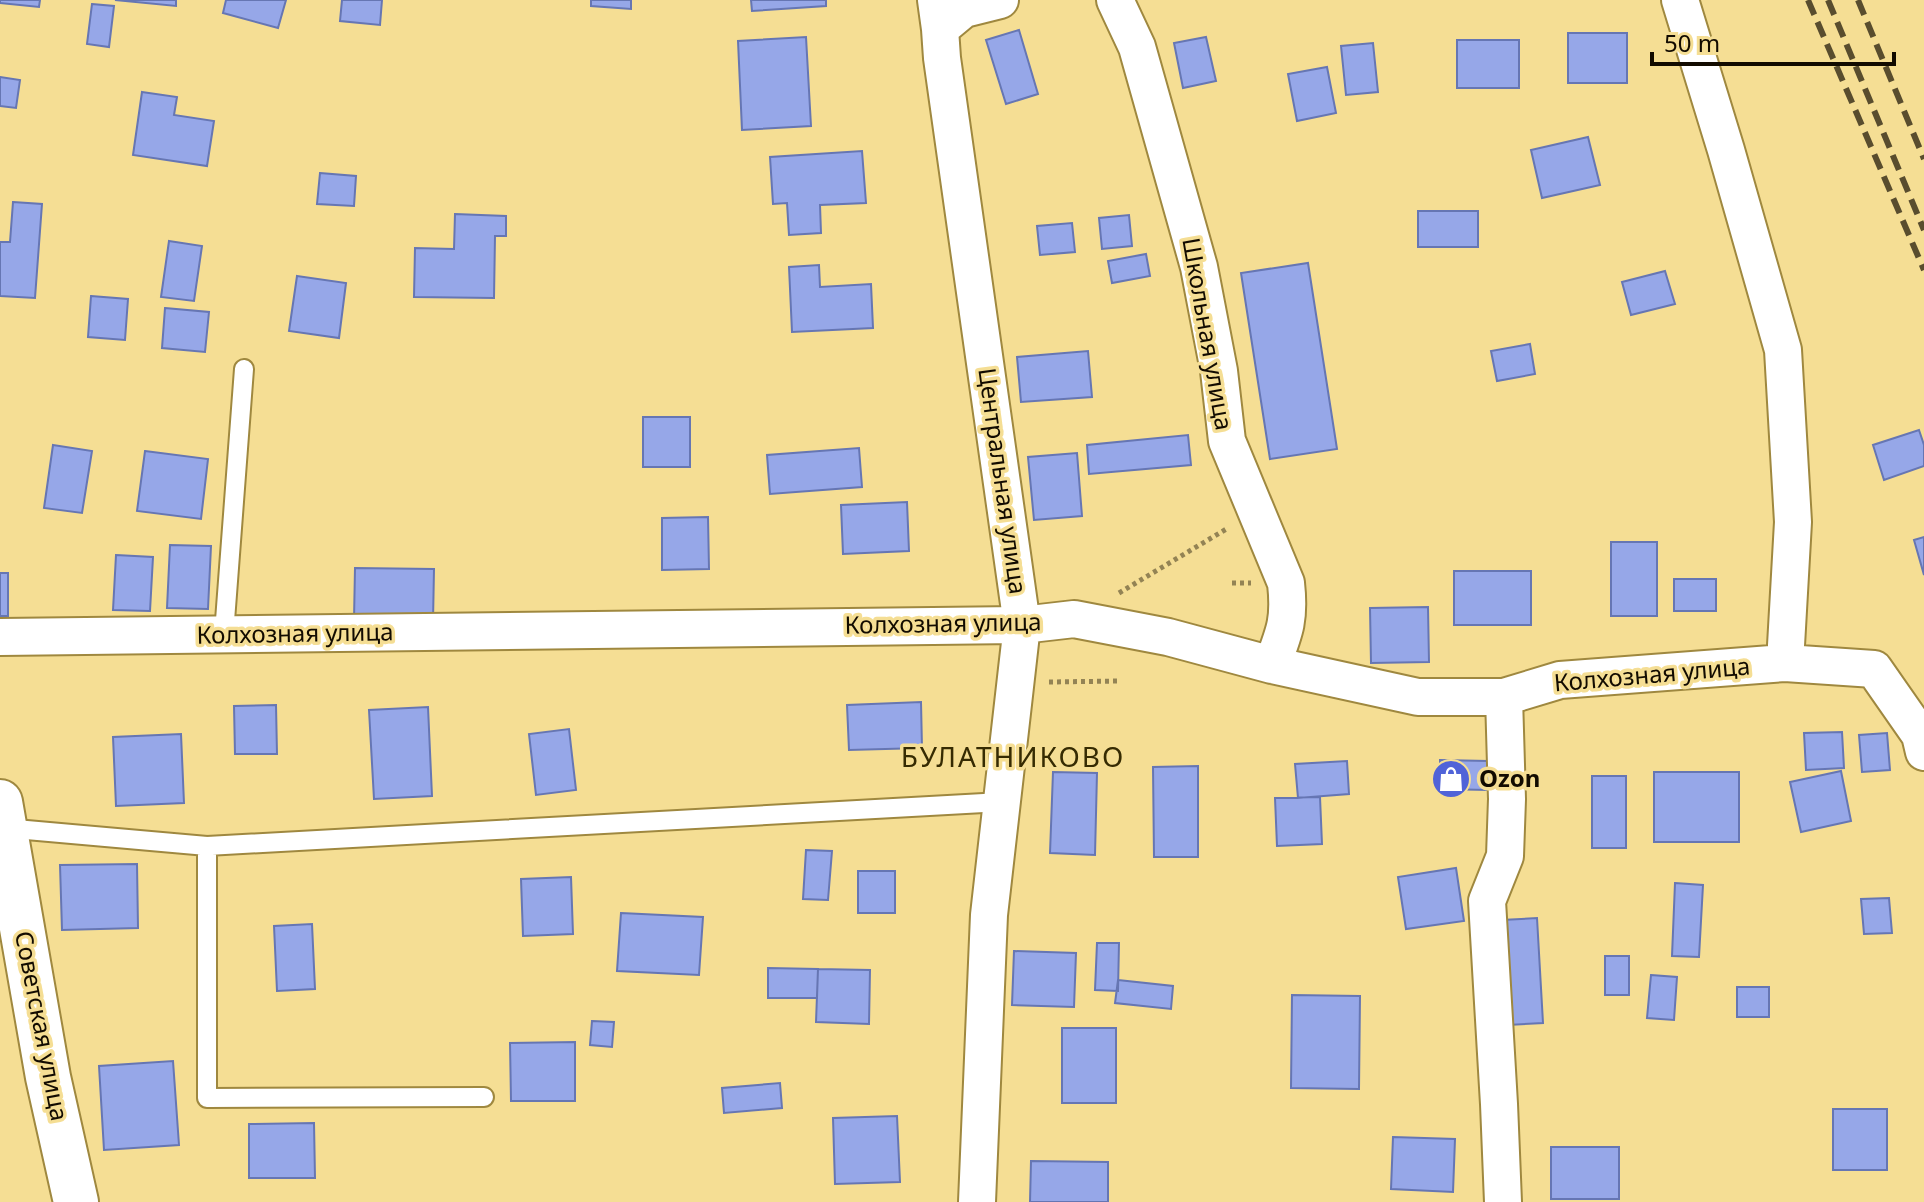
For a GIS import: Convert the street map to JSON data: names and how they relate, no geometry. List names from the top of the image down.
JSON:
{
  "streets": {
    "street": [
      "Школьная улица",
      "Центральная улица",
      "Колхозная улица",
      "Советская улица"
    ]
  },
  "crossings": [
    ["Школьная улица", "Колхозная улица"],
    ["Центральная улица", "Колхозная улица"]
  ],
  "districts": ["БУЛАТНИКОВО"],
  "places": {
    "shop": ["Ozon"]
  },
  "scale_bar": "50 m"
}
